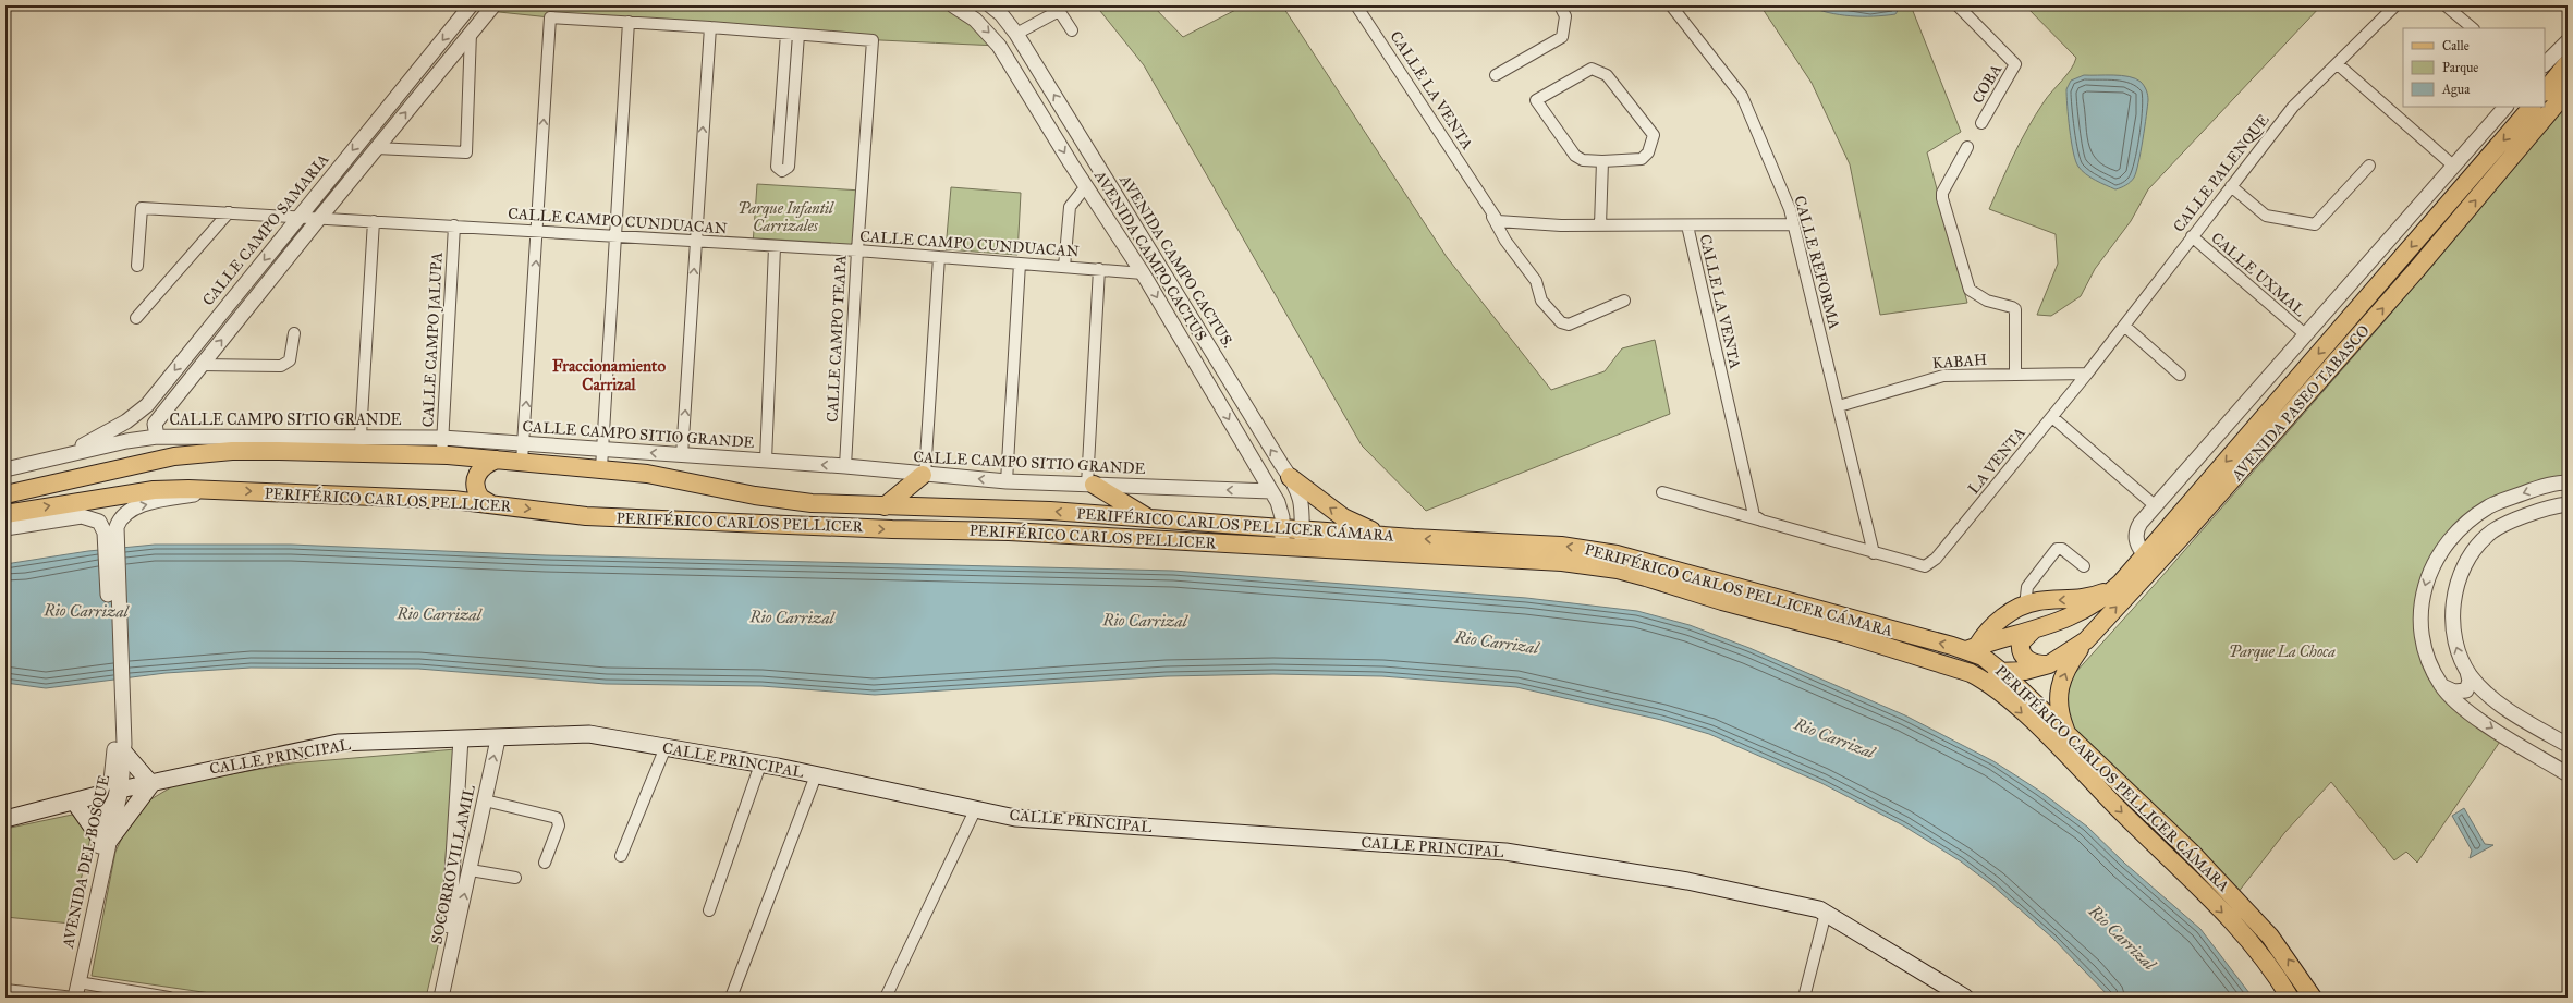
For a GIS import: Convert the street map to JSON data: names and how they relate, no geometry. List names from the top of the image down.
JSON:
{
  "streets": {
    "main road": [
      "AVENIDA PASEO TABASCO",
      "PERIFÉRICO CARLOS PELLICER",
      "PERIFÉRICO CARLOS PELLICER CÁMARA",
      "CALLE PRINCIPAL"
    ],
    "street": [
      "COBA",
      "CALLE LA VENTA",
      "CALLE PALENQUE",
      "CALLE CAMPO CUNDUACAN",
      "CALLE CAMPO SAMARIA",
      "AVENIDA CAMPO CACTUS",
      "AVENIDA CAMPO CACTUS.",
      "CALLE REFORMA",
      "CALLE UXMAL",
      "CALLE CAMPO TEAPA",
      "CALLE CAMPO JALUPA",
      "KABAH",
      "CALLE CAMPO SITIO GRANDE",
      "LA VENTA",
      "AVENIDA DEL BOSQUE",
      "SOCORRO VILLAMIL"
    ]
  },
  "crossings": [
    ["CALLE PALENQUE", "CALLE UXMAL"],
    ["CALLE PALENQUE", "KABAH"],
    ["CALLE PALENQUE", "LA VENTA"],
    ["CALLE CAMPO CUNDUACAN", "CALLE CAMPO SAMARIA"],
    ["CALLE CAMPO CUNDUACAN", "AVENIDA CAMPO CACTUS"],
    ["CALLE CAMPO CUNDUACAN", "CALLE CAMPO TEAPA"],
    ["CALLE CAMPO CUNDUACAN", "CALLE CAMPO JALUPA"],
    ["CALLE CAMPO SAMARIA", "CALLE CAMPO SITIO GRANDE"],
    ["AVENIDA CAMPO CACTUS", "CALLE CAMPO SITIO GRANDE"],
    ["AVENIDA CAMPO CACTUS", "PERIFÉRICO CARLOS PELLICER"],
    ["AVENIDA CAMPO CACTUS", "PERIFÉRICO CARLOS PELLICER CÁMARA"],
    ["AVENIDA CAMPO CACTUS.", "PERIFÉRICO CARLOS PELLICER"],
    ["AVENIDA CAMPO CACTUS.", "PERIFÉRICO CARLOS PELLICER CÁMARA"],
    ["CALLE REFORMA", "KABAH"],
    ["CALLE REFORMA", "LA VENTA"],
    ["CALLE CAMPO TEAPA", "CALLE CAMPO SITIO GRANDE"],
    ["CALLE CAMPO JALUPA", "CALLE CAMPO SITIO GRANDE"],
    ["CALLE CAMPO JALUPA", "PERIFÉRICO CARLOS PELLICER CÁMARA"],
    ["KABAH", "LA VENTA"],
    ["AVENIDA PASEO TABASCO", "PERIFÉRICO CARLOS PELLICER"],
    ["AVENIDA PASEO TABASCO", "PERIFÉRICO CARLOS PELLICER CÁMARA"],
    ["PERIFÉRICO CARLOS PELLICER", "PERIFÉRICO CARLOS PELLICER CÁMARA"],
    ["CALLE PRINCIPAL", "AVENIDA DEL BOSQUE"],
    ["CALLE PRINCIPAL", "SOCORRO VILLAMIL"]
  ],
  "one_way": [
    "AVENIDA CAMPO CACTUS",
    "AVENIDA CAMPO CACTUS.",
    "PERIFÉRICO CARLOS PELLICER",
    "PERIFÉRICO CARLOS PELLICER CÁMARA"
  ],
  "districts": ["Fraccionamiento Carrizal"],
  "water": ["Rio Carrizal"],
  "parks": ["Parque Infantil Carrizales", "Parque La Choca"],
  "legend": ["Calle", "Parque", "Agua"]
}
